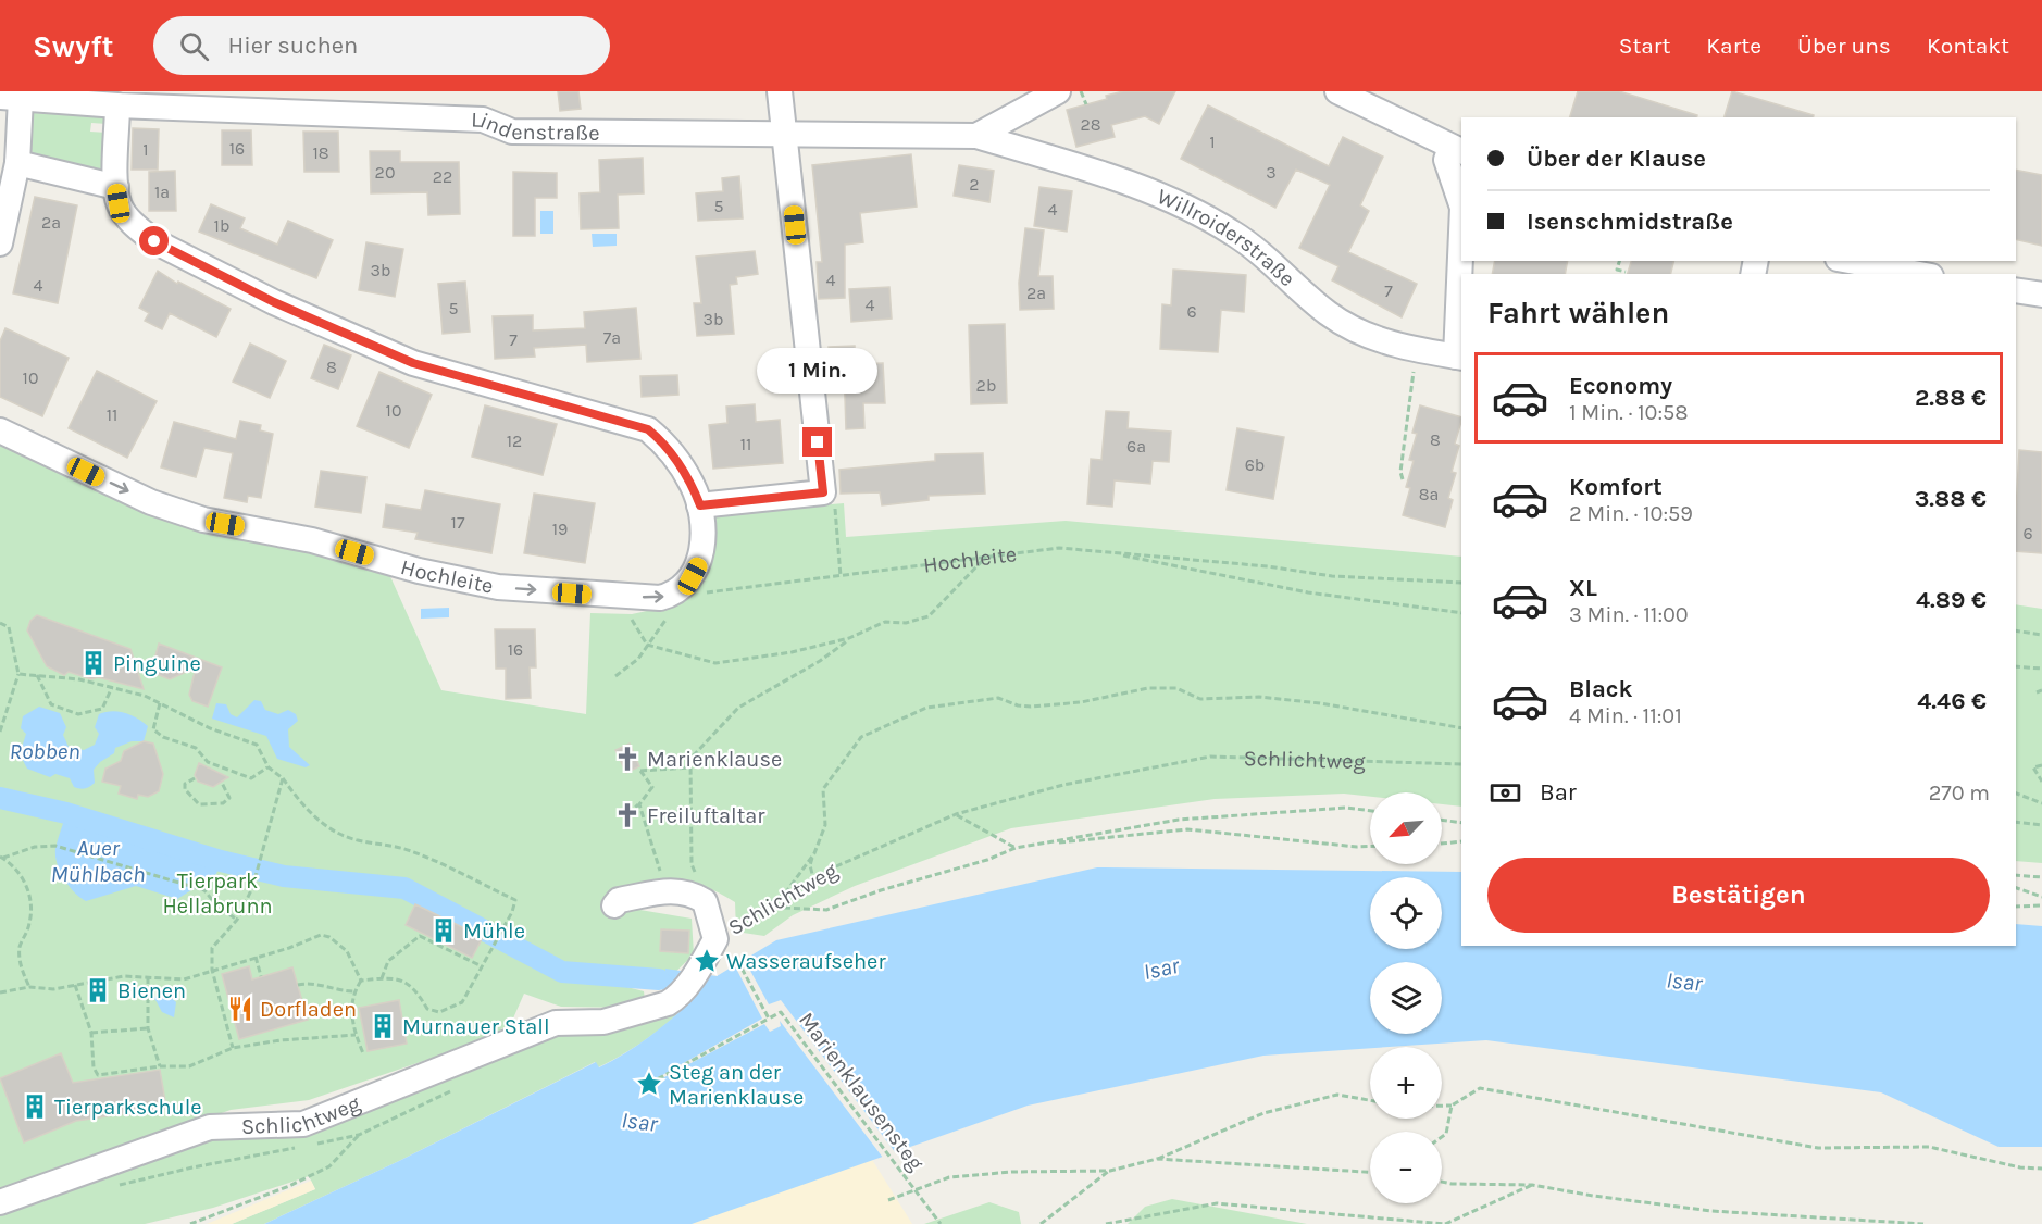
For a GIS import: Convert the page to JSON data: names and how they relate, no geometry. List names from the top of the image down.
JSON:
{
  "streets": {
    "street": [
      "Lindenstraße",
      "Willroiderstraße",
      "Hochleite",
      "Schlichtweg"
    ],
    "path": ["Marienklausensteg"]
  },
  "crossings": [
    ["Lindenstraße", "Willroiderstraße"]
  ],
  "water": ["Robben", "Auer Mühlbach", "Isar"],
  "parks": ["Tierpark Hellabrunn"],
  "places": {
    "building": [
      "Pinguine",
      "Mühle",
      "Bienen",
      "Murnauer Stall",
      "Tierparkschule"
    ],
    "church": ["Marienklause", "Freiluftaltar"],
    "place": ["Wasseraufseher", "Steg an der Marienklause"],
    "restaurant": ["Dorfladen"]
  },
  "house_numbers": [
    "28",
    "1",
    "16",
    "1",
    "18",
    "20",
    "3",
    "22",
    "2",
    "1a",
    "5",
    "4",
    "2a",
    "1b",
    "3b",
    "4",
    "4",
    "7",
    "2a",
    "4",
    "5",
    "6",
    "3b",
    "7a",
    "7",
    "8",
    "10",
    "2b",
    "10",
    "11",
    "8",
    "12",
    "11",
    "6a",
    "6b",
    "8a",
    "17",
    "19",
    "6",
    "16"
  ],
  "north": "bottom left",
  "page": {
    "header": "Swyft",
    "search": "Hier suchen",
    "nav": [
      "Start",
      "Karte",
      "Über uns",
      "Kontakt"
    ],
    "banner": ["Über der Klause", "Isenschmidstraße"],
    "heading": "Fahrt wählen",
    "bubble": "1 Min.",
    "list": [
      {
        "name": "Economy",
        "note": "1 Min. · 10:58",
        "value": "2.88 €"
      },
      {
        "name": "Komfort",
        "note": "2 Min. · 10:59",
        "value": "3.88 €"
      },
      {
        "name": "XL",
        "note": "3 Min. · 11:00",
        "value": "4.89 €"
      },
      {
        "name": "Black",
        "note": "4 Min. · 11:01",
        "value": "4.46 €"
      }
    ],
    "pay": ["Bar", "270 m"],
    "map_buttons": ["+", "−"],
    "buttons": "Bestätigen"
  }
}
